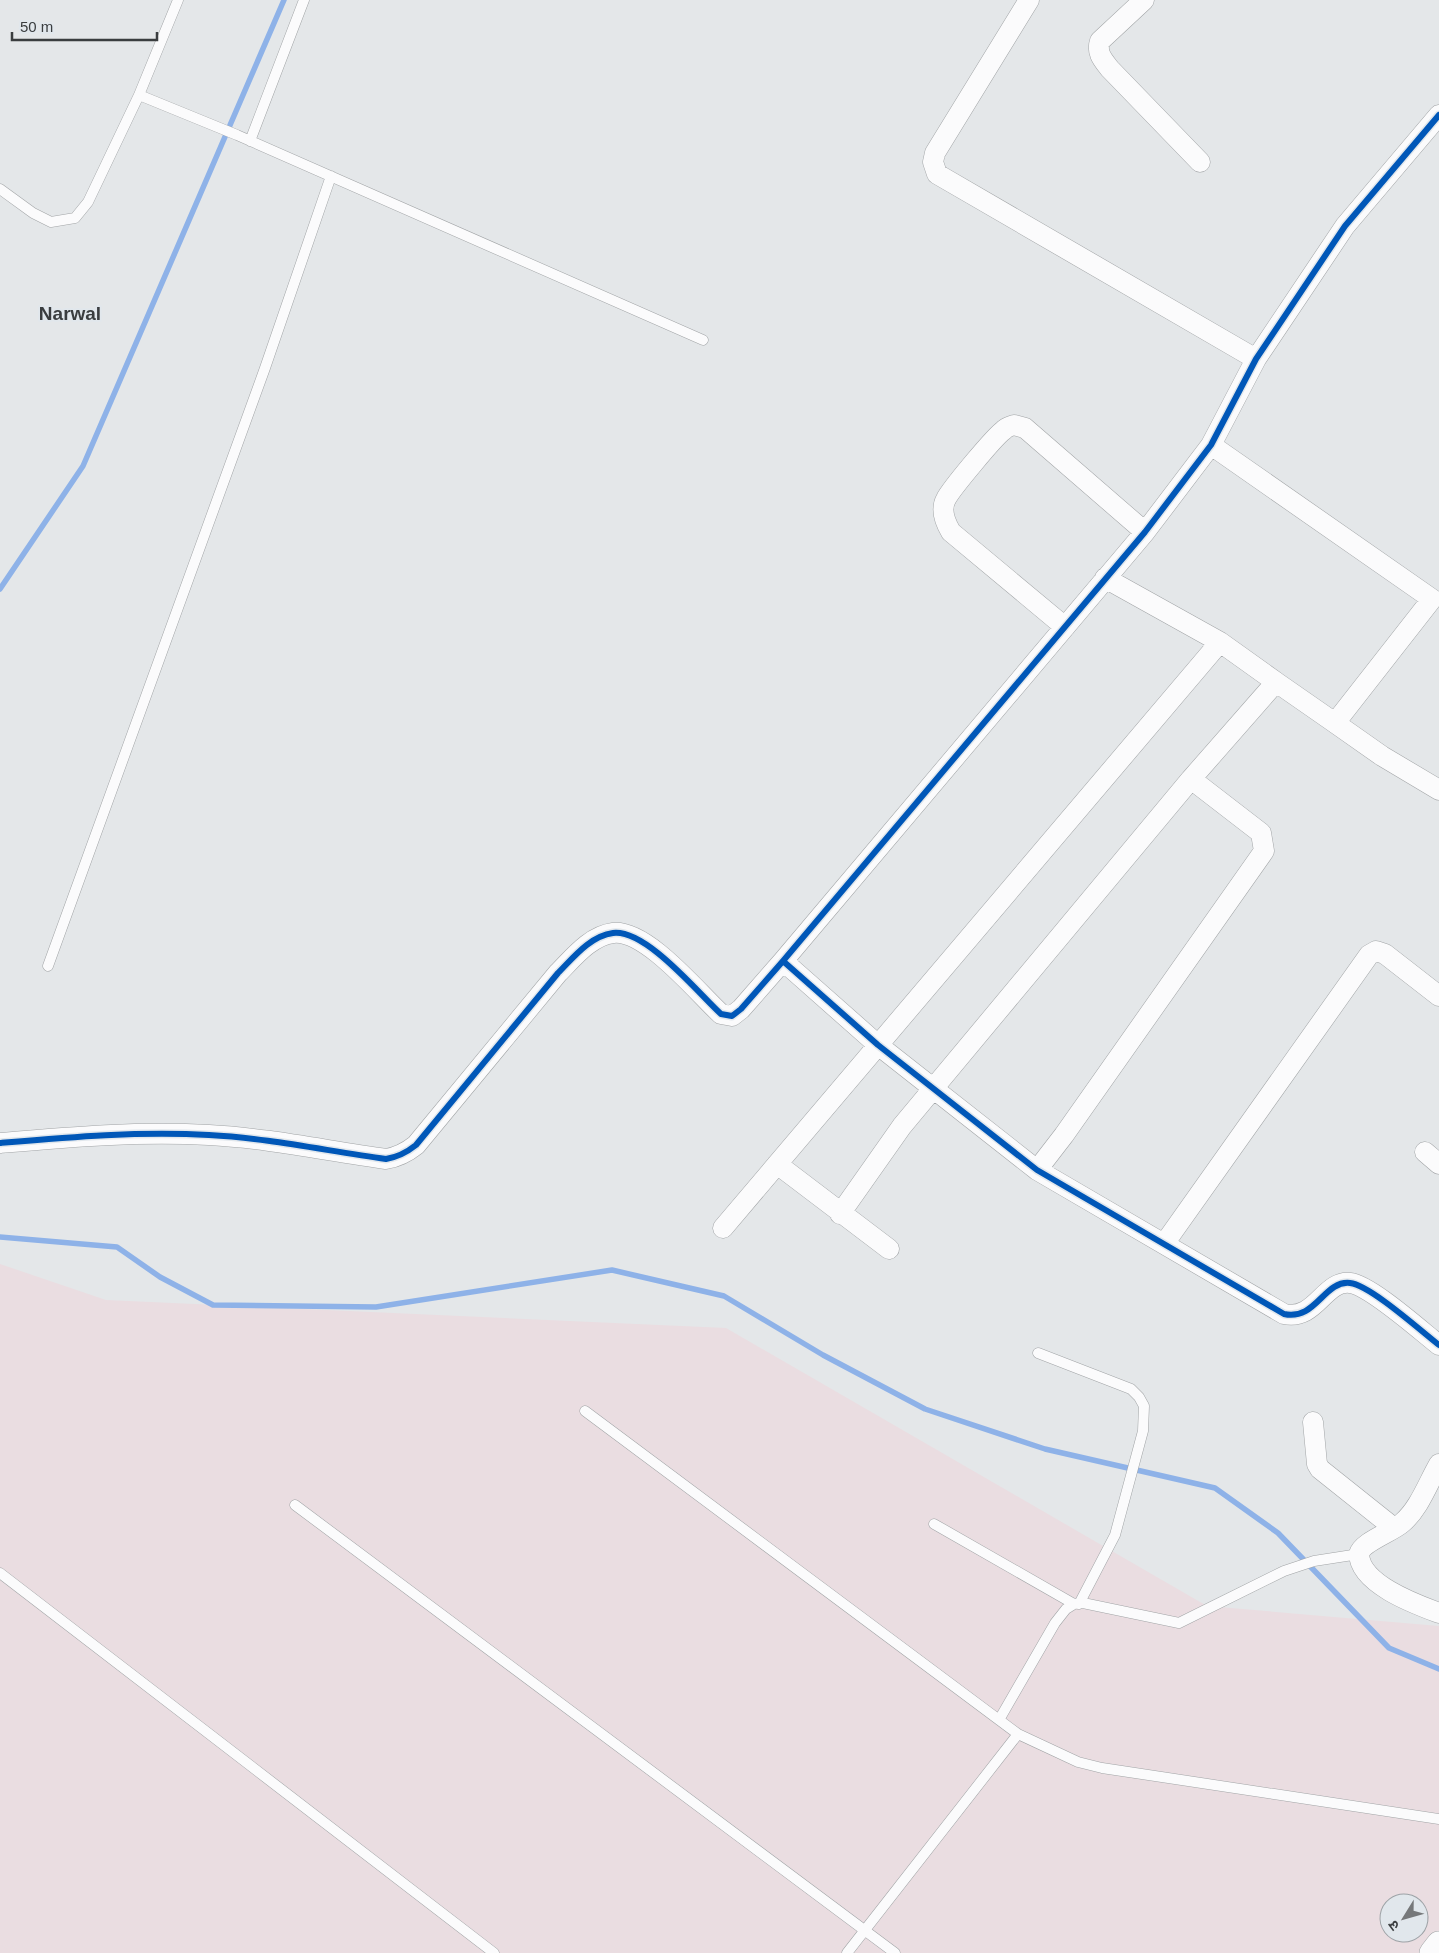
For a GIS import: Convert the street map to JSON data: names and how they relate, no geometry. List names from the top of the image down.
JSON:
{
  "districts": ["Narwal"],
  "scale_bar": "50 m",
  "north": "bottom left"
}
